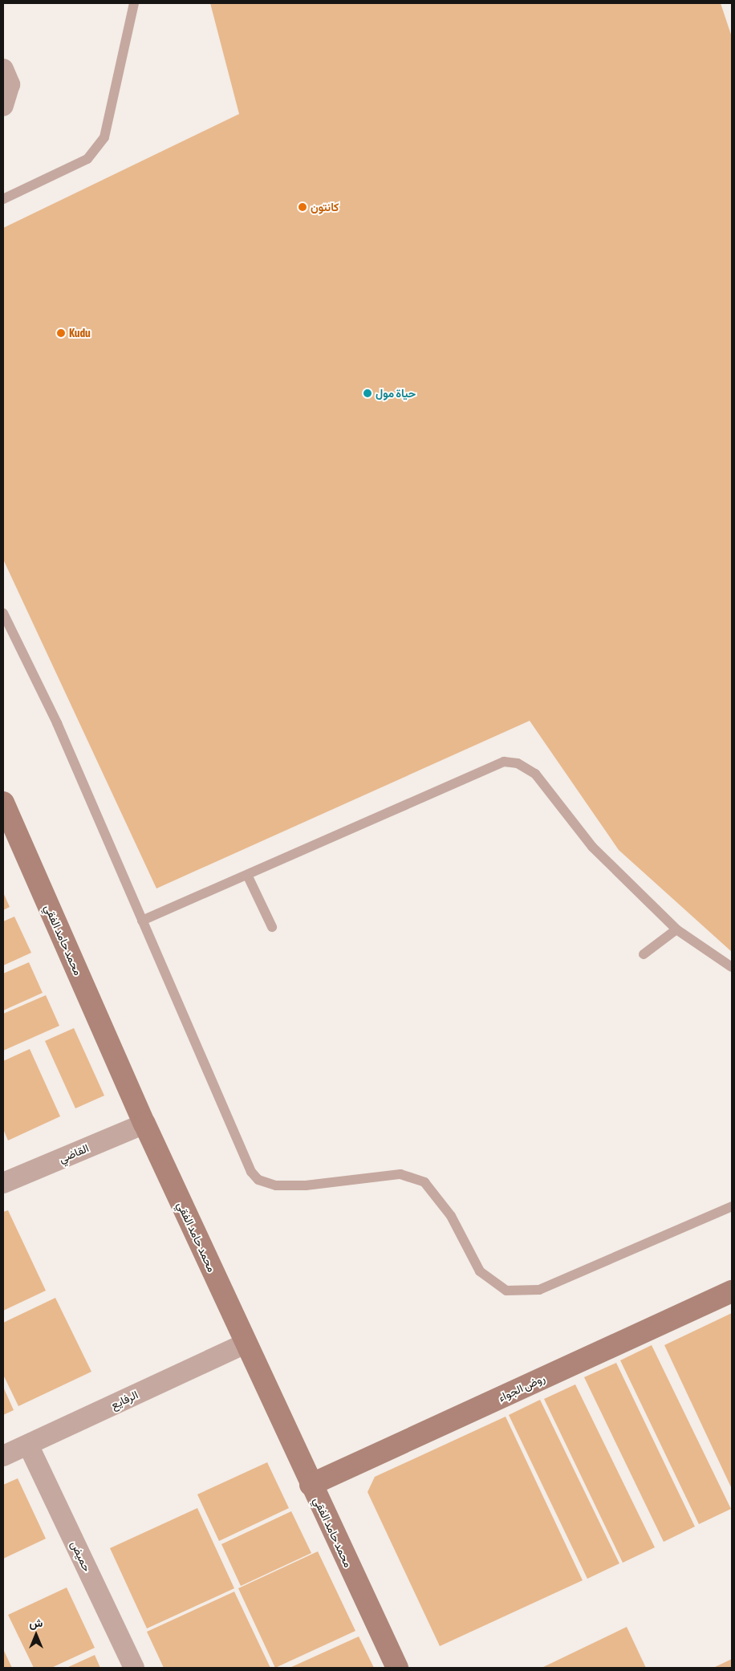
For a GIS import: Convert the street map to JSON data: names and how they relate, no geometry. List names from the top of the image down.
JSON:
{
  "streets": {
    "street": [
      "محمد حامد الفقي",
      "القاضي",
      "روض الجواء",
      "الرفايع",
      "حميض"
    ]
  },
  "crossings": [
    ["محمد حامد الفقي", "القاضي"],
    ["محمد حامد الفقي", "روض الجواء"],
    ["محمد حامد الفقي", "الرفايع"],
    ["الرفايع", "حميض"]
  ],
  "places": ["كانتون", "Kudu", "حياة مول"],
  "north": "top"
}
